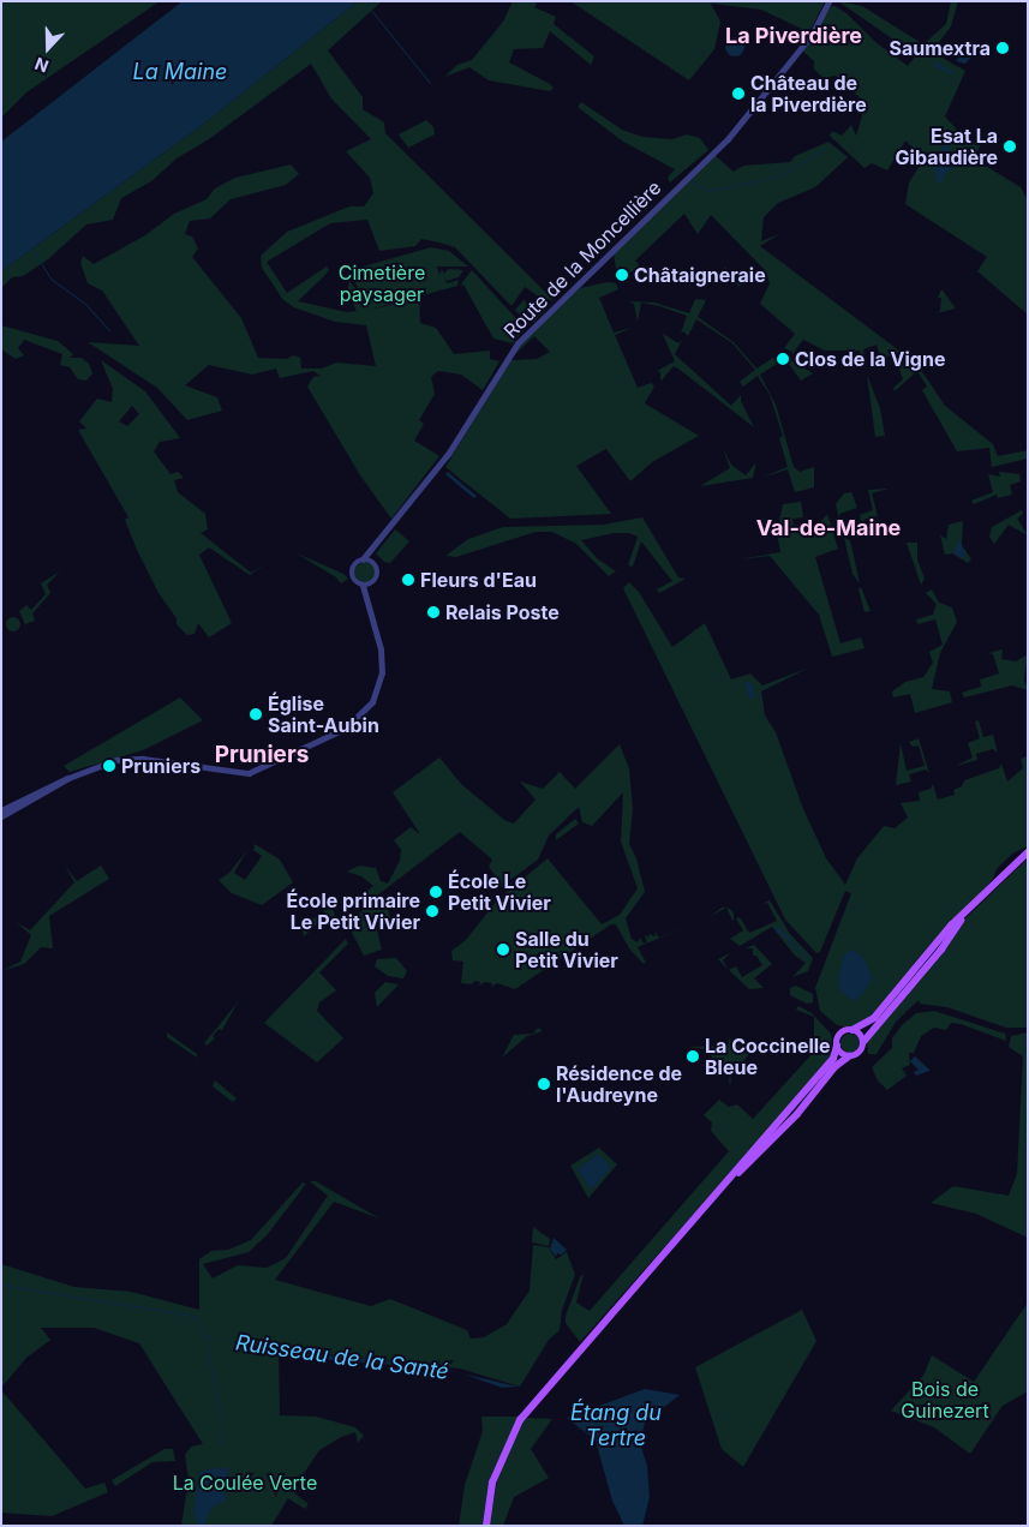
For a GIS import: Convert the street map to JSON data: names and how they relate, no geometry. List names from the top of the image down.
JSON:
{
  "streets": {
    "street": ["Route de la Moncellière"]
  },
  "districts": ["La Piverdière", "Val-de-Maine", "Pruniers"],
  "water": ["La Maine", "Ruisseau de la Santé", "Étang du Tertre"],
  "parks": ["Cimetière paysager", "Bois de Guinezert", "La Coulée Verte"],
  "places": [
    "Saumextra",
    "Château de la Piverdière",
    "Esat La Gibaudière",
    "Châtaigneraie",
    "Clos de la Vigne",
    "Fleurs d'Eau",
    "Relais Poste",
    "Église Saint-Aubin",
    "Pruniers",
    "École Le Petit Vivier",
    "École primaire Le Petit Vivier",
    "Salle du Petit Vivier",
    "La Coccinelle Bleue",
    "Résidence de l'Audreyne"
  ],
  "north": "bottom"
}
